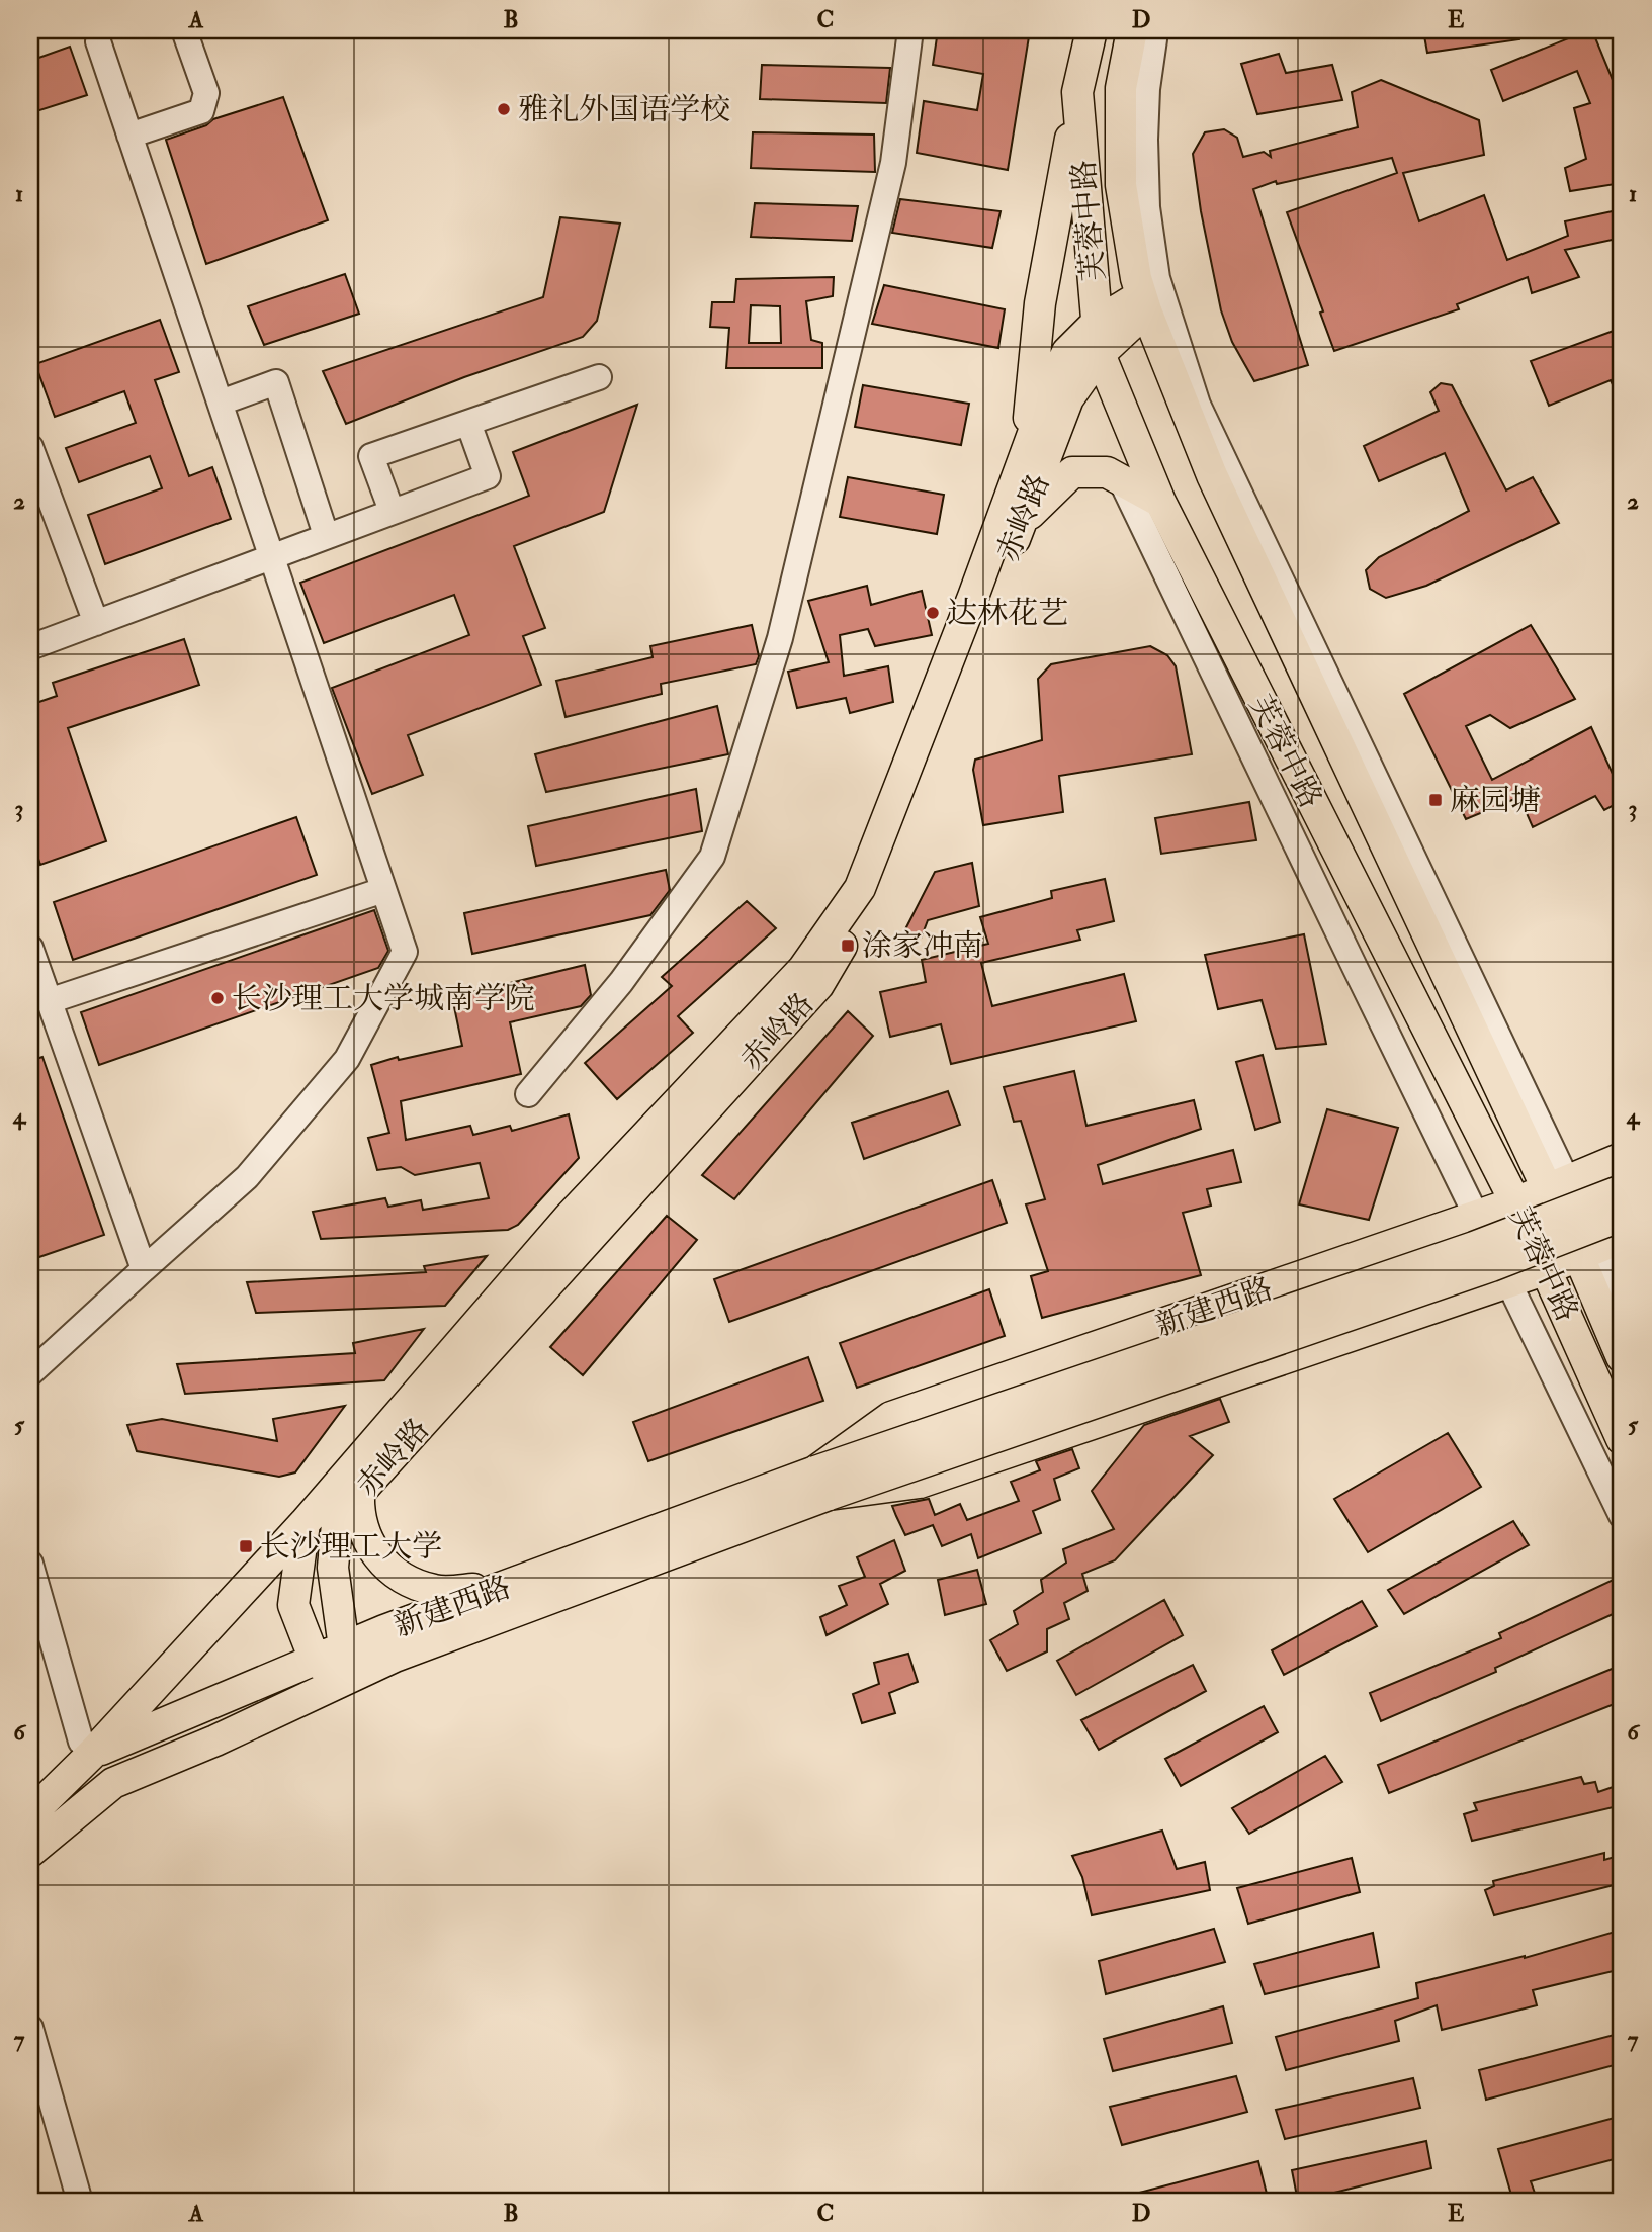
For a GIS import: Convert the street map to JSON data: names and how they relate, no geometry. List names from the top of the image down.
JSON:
{
  "streets": {
    "main road": ["芙蓉中路", "赤岭路", "新建西路"]
  },
  "crossings": [
    ["芙蓉中路", "赤岭路"],
    ["芙蓉中路", "新建西路"],
    ["赤岭路", "新建西路"]
  ],
  "places": {
    "other": ["雅礼外国语学校", "达林花艺", "长沙理工大学城南学院"],
    "transit": ["麻园塘", "涂家冲南", "长沙理工大学"]
  },
  "grid": {
    "columns": [
      "A",
      "B",
      "C",
      "D",
      "E"
    ],
    "rows": [
      "1",
      "2",
      "3",
      "4",
      "5",
      "6",
      "7"
    ]
  }
}
